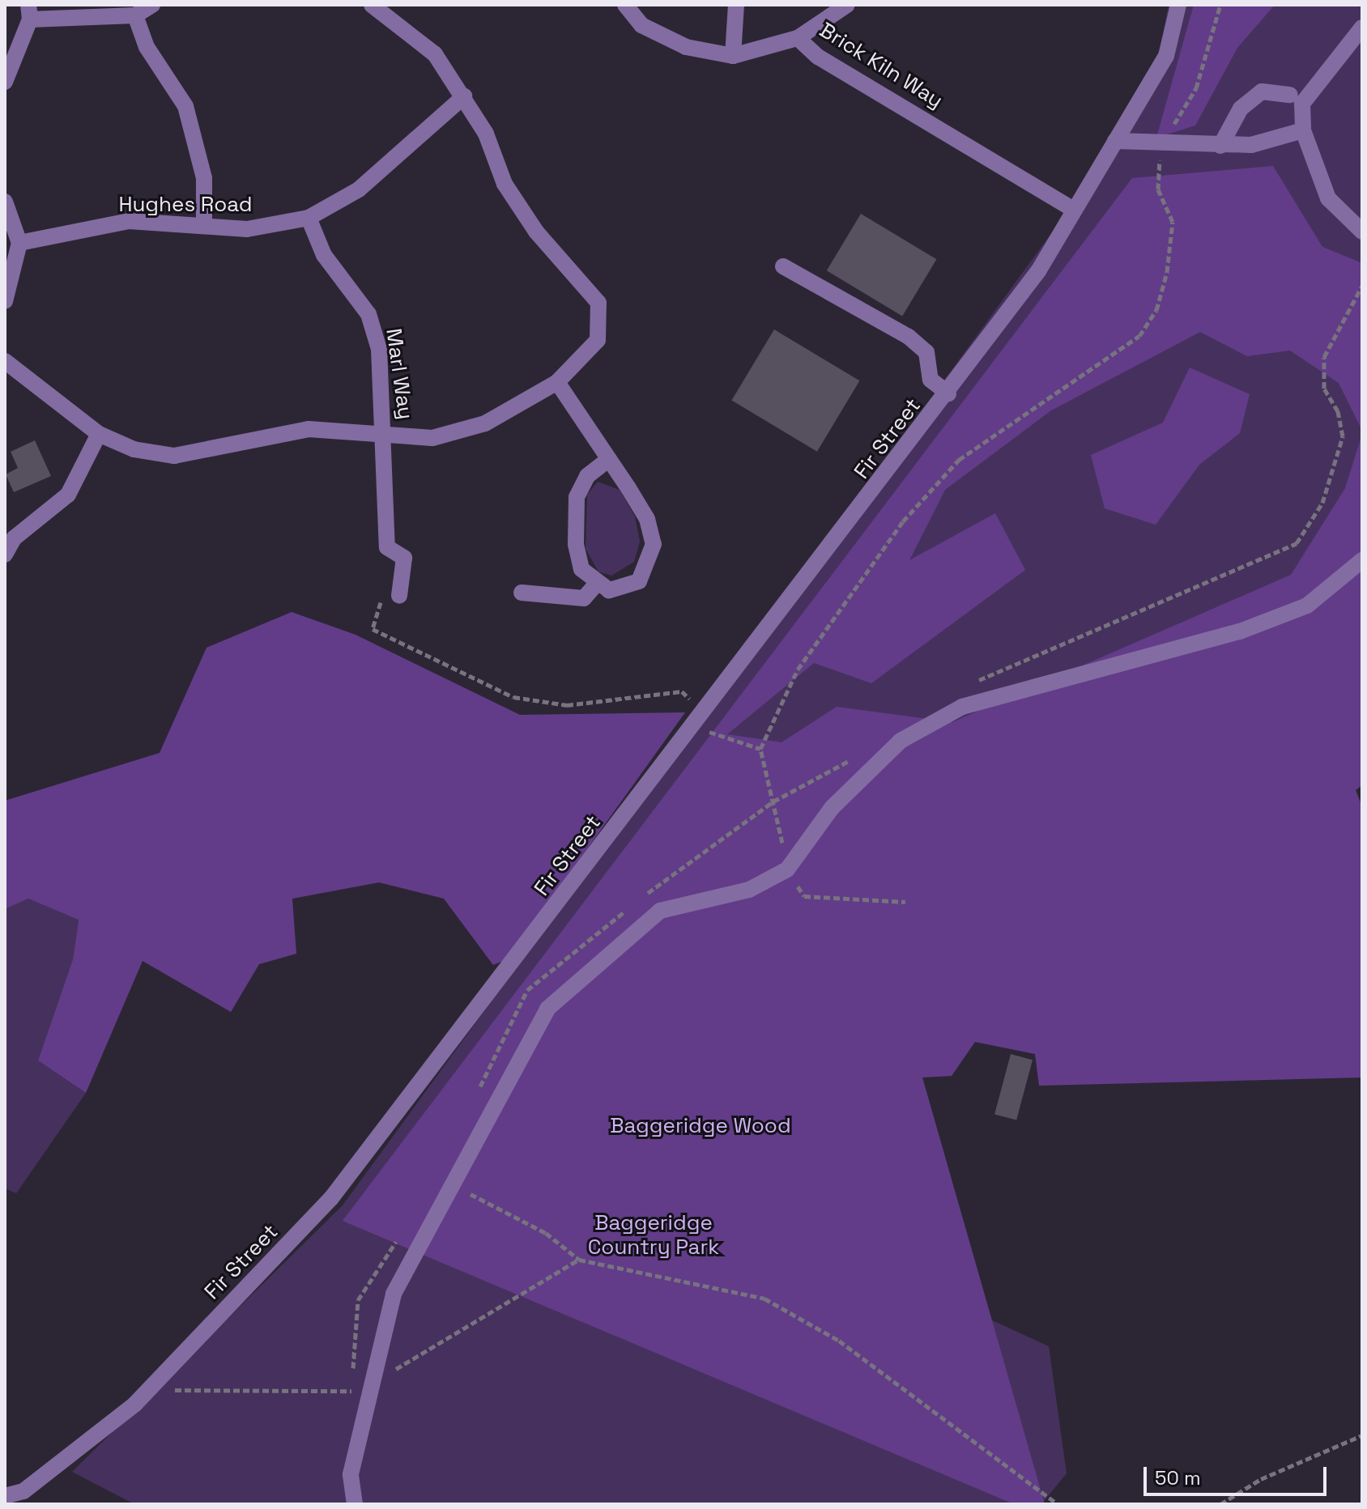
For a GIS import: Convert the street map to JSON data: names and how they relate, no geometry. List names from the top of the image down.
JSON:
{
  "streets": {
    "street": [
      "Brick Kiln Way",
      "Hughes Road",
      "Marl Way",
      "Fir Street"
    ]
  },
  "crossings": [
    ["Brick Kiln Way", "Fir Street"],
    ["Hughes Road", "Marl Way"]
  ],
  "parks": ["Baggeridge Wood", "Baggeridge Country Park"],
  "scale_bar": "50 m"
}
